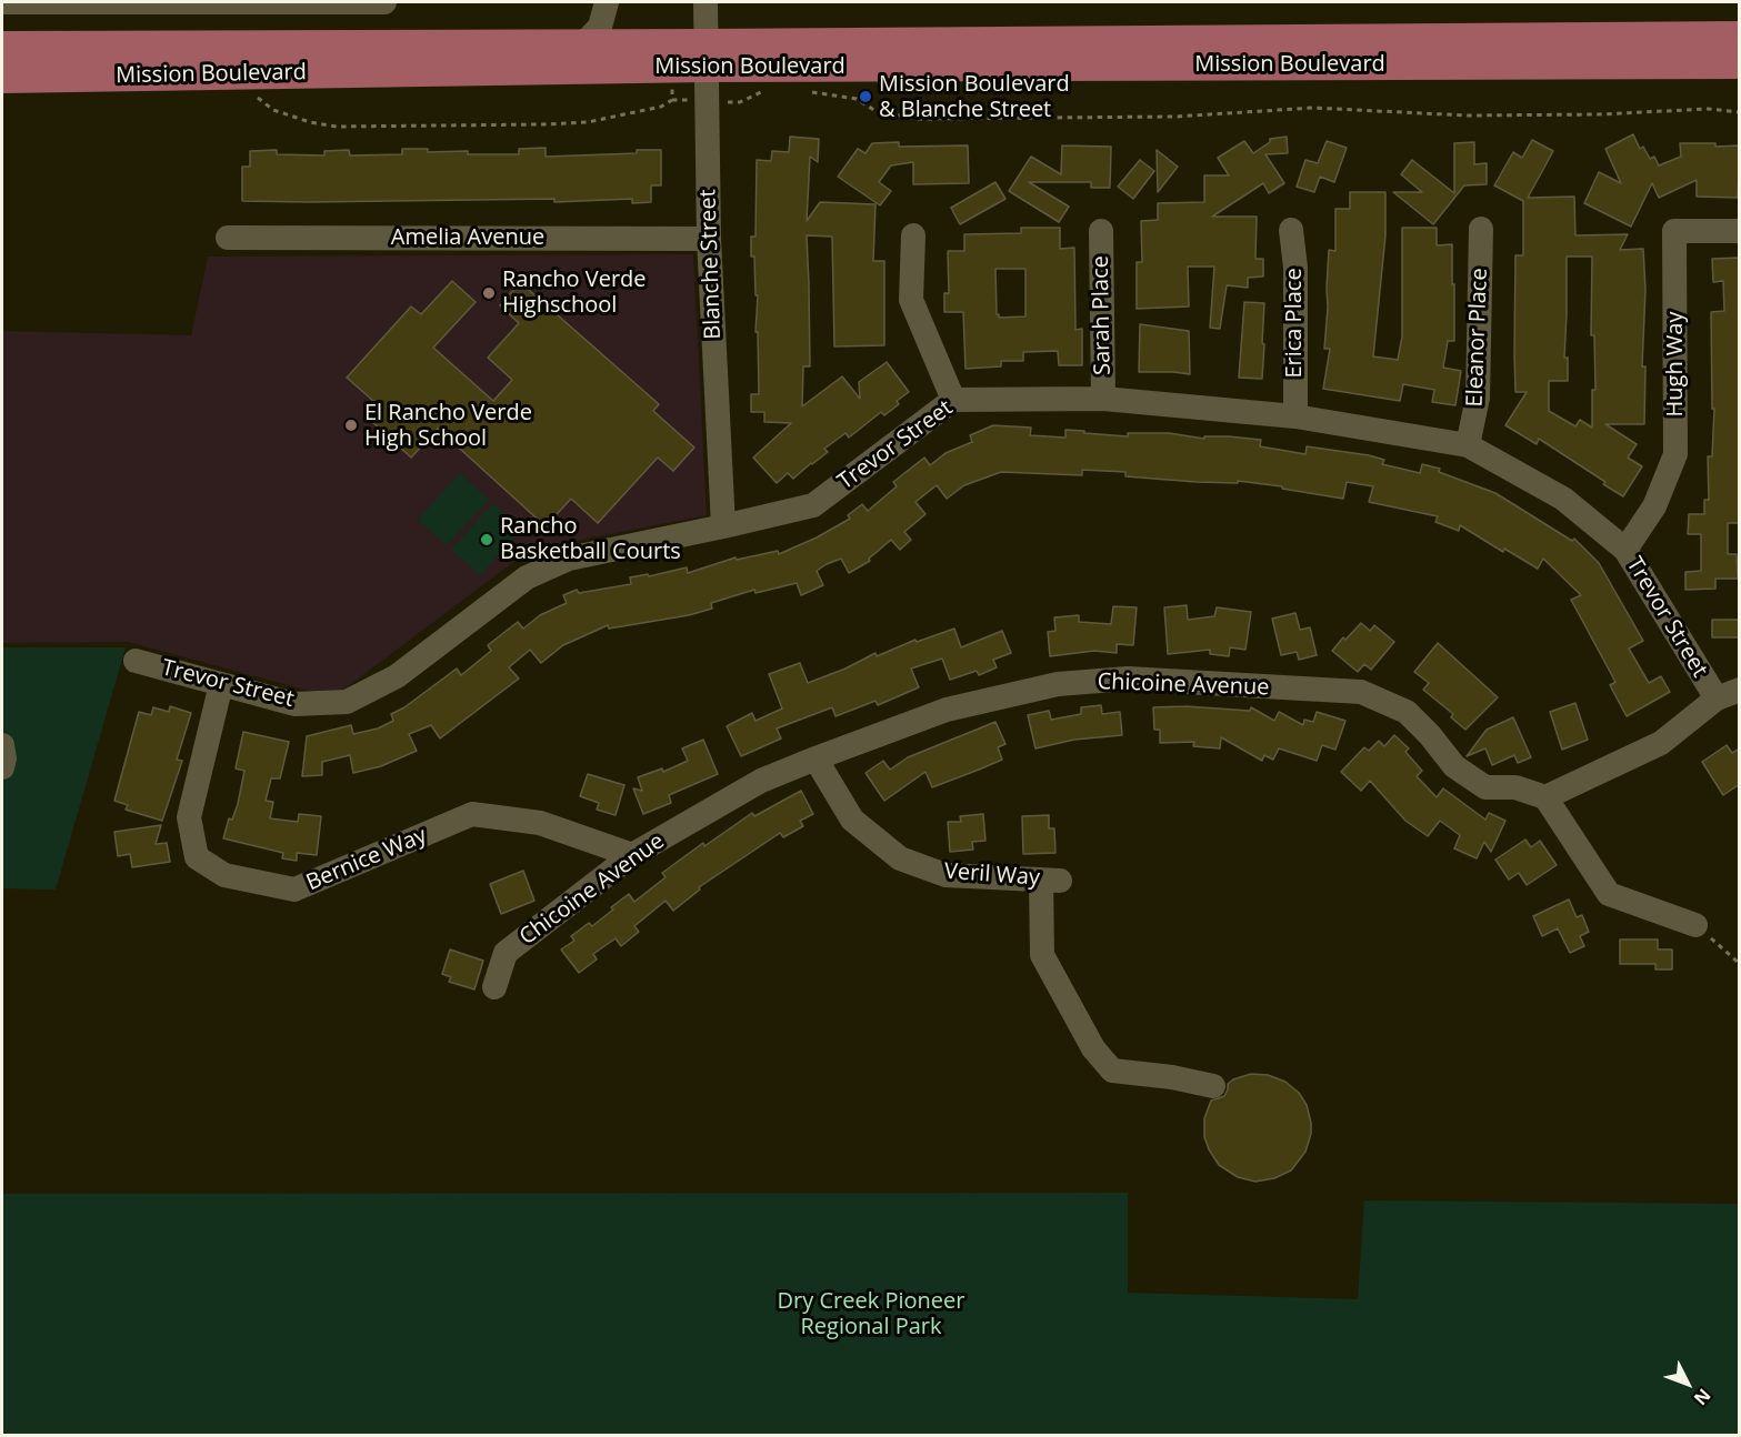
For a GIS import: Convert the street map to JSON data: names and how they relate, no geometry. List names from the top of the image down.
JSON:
{
  "streets": {
    "main road": ["Mission Boulevard"],
    "street": [
      "Amelia Avenue",
      "Blanche Street",
      "Sarah Place",
      "Erica Place",
      "Eleanor Place",
      "Hugh Way",
      "Trevor Street",
      "Chicoine Avenue",
      "Bernice Way",
      "Veril Way"
    ]
  },
  "crossings": [
    ["Mission Boulevard", "Blanche Street"],
    ["Amelia Avenue", "Blanche Street"],
    ["Blanche Street", "Trevor Street"],
    ["Sarah Place", "Trevor Street"],
    ["Erica Place", "Trevor Street"],
    ["Eleanor Place", "Trevor Street"],
    ["Hugh Way", "Trevor Street"],
    ["Trevor Street", "Bernice Way"],
    ["Chicoine Avenue", "Bernice Way"],
    ["Chicoine Avenue", "Veril Way"]
  ],
  "parks": ["Dry Creek Pioneer Regional Park"],
  "places": [
    "Mission Boulevard & Blanche Street",
    "Rancho Verde Highschool",
    "El Rancho Verde High School",
    "Rancho Basketball Courts"
  ],
  "north": "bottom right"
}
